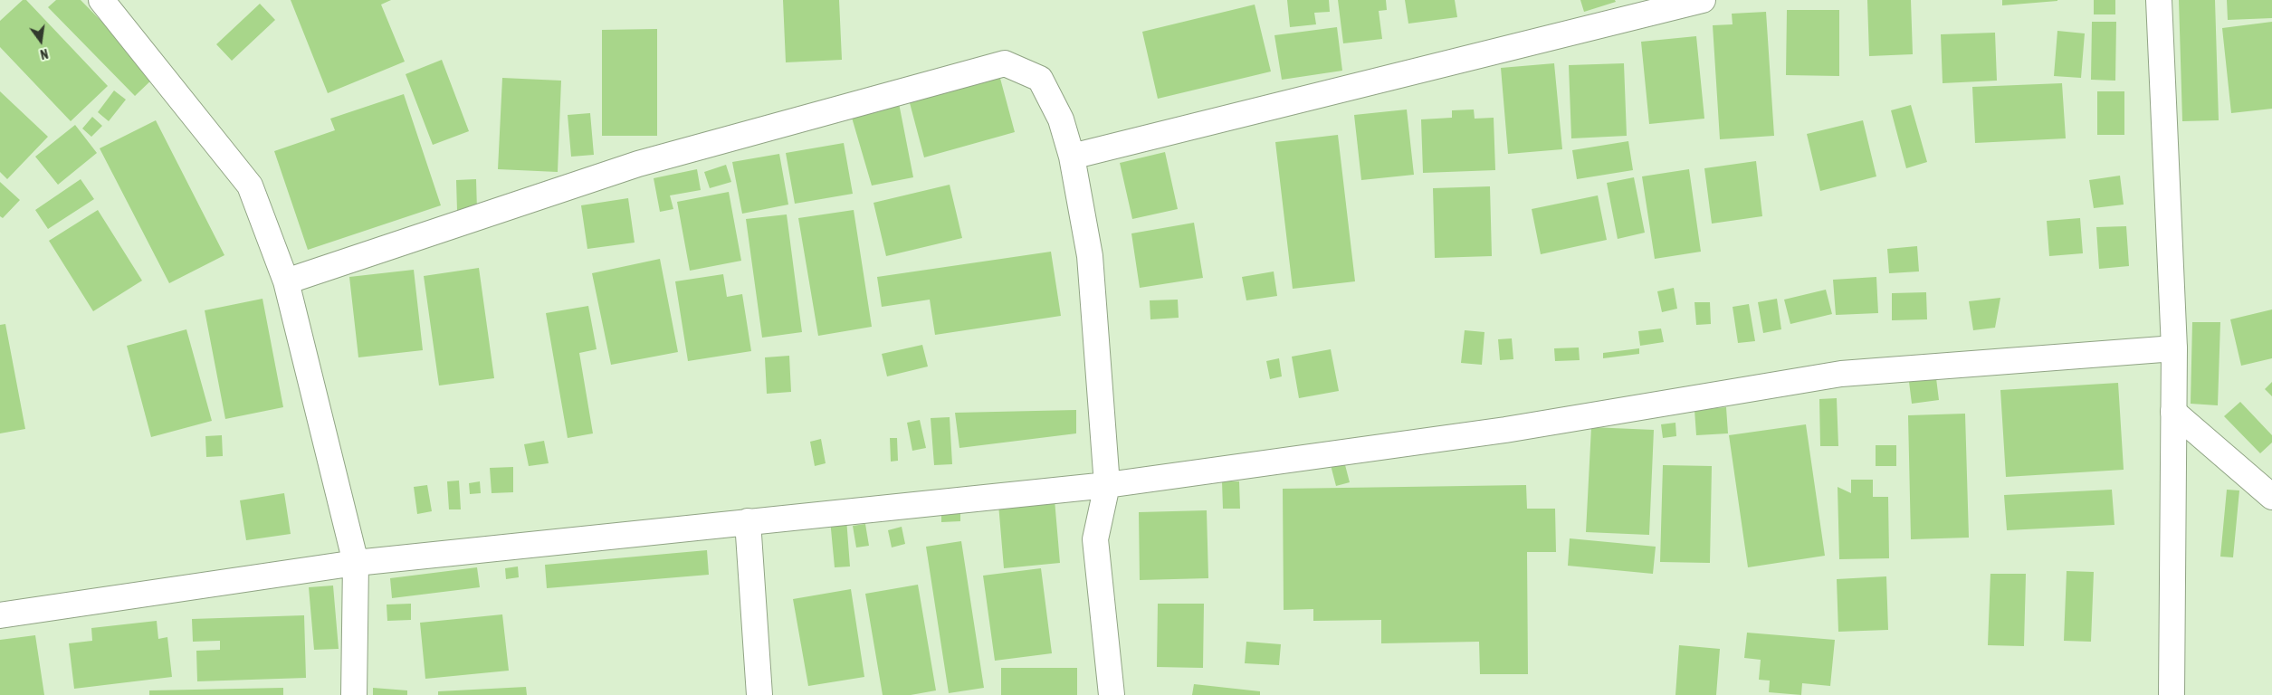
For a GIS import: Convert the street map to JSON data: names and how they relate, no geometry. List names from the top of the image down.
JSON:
{
  "north": "bottom"
}
